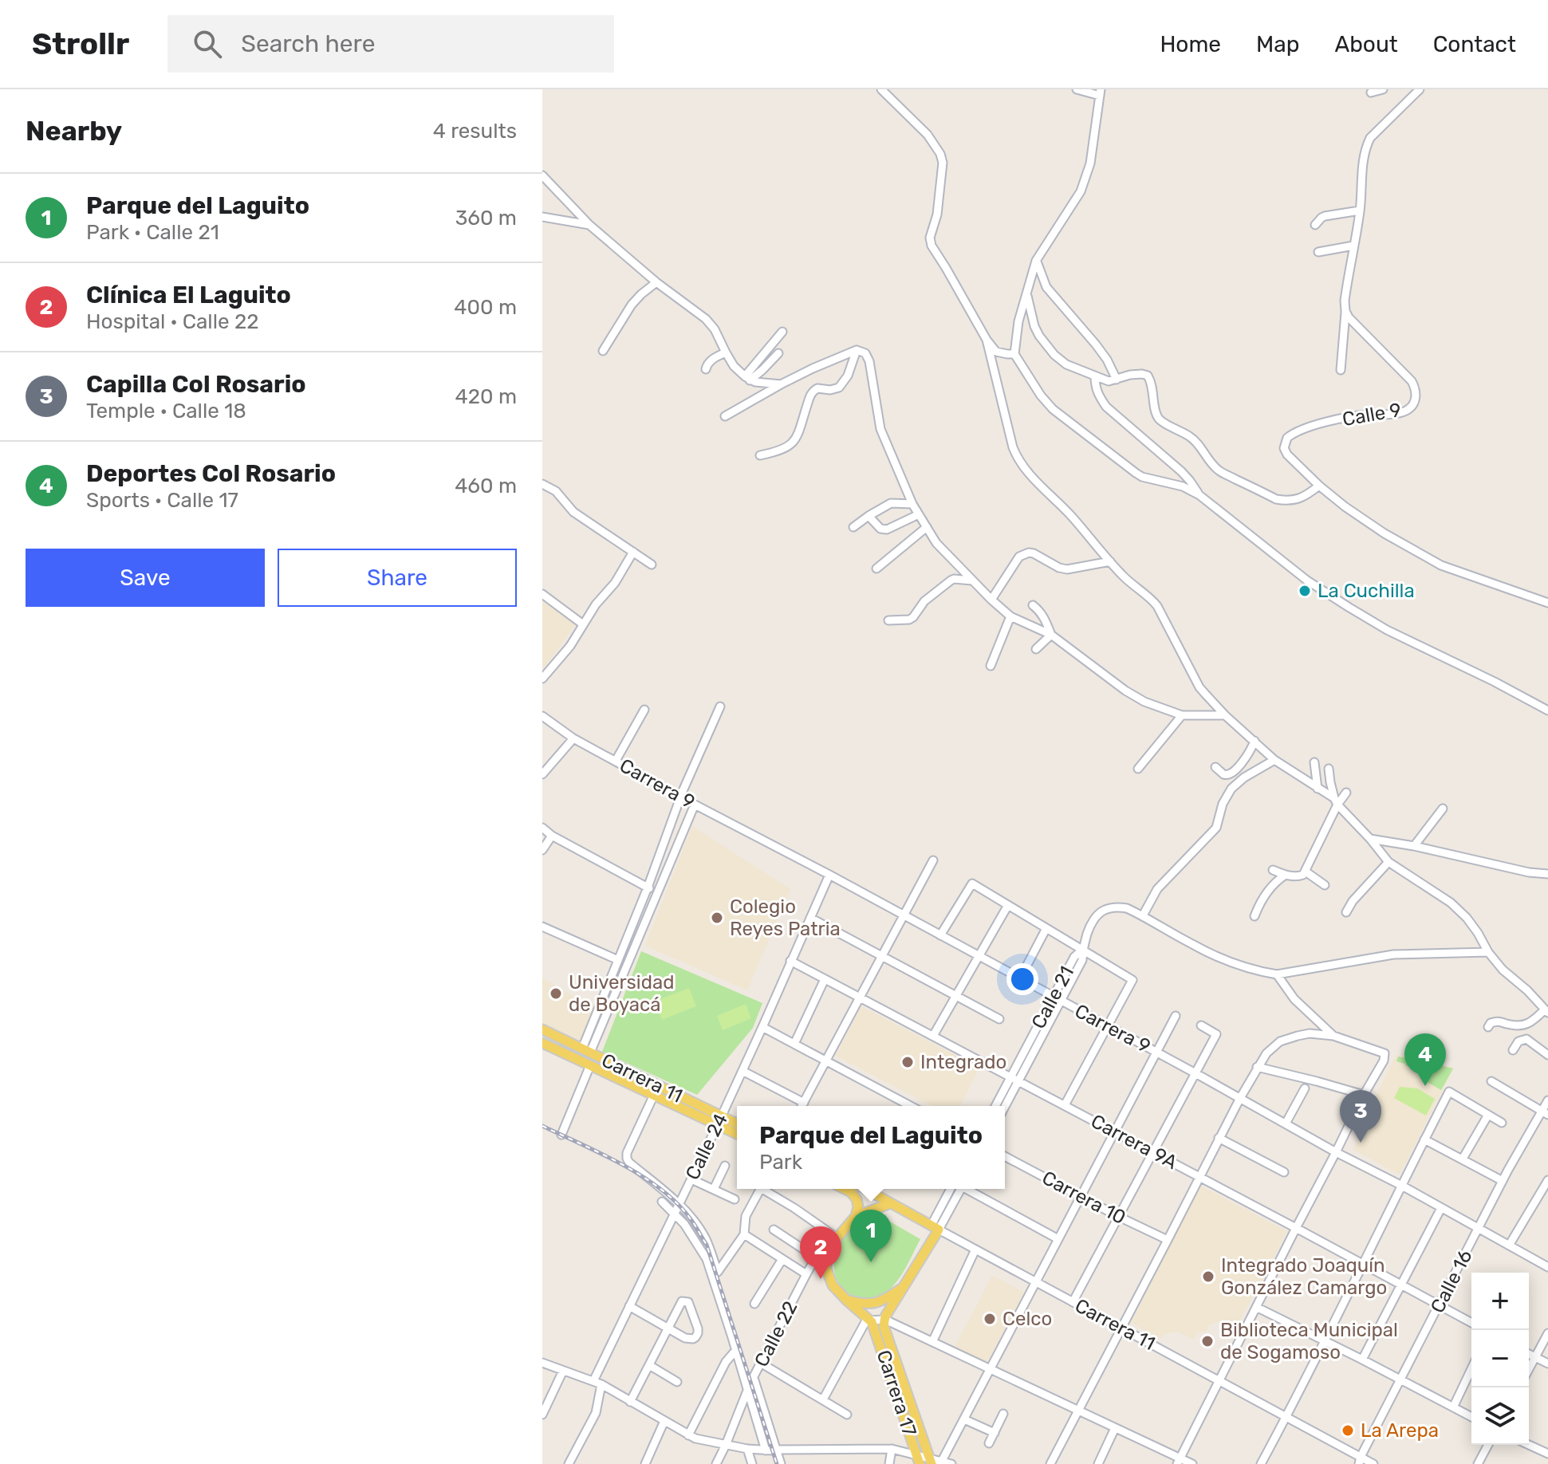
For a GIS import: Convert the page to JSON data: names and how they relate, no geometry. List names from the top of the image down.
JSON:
{
  "streets": {
    "main road": ["Carrera 11", "Calle 22", "Carrera 17"],
    "street": [
      "Calle 9",
      "Carrera 9",
      "Calle 21",
      "Carrera 9A",
      "Calle 24",
      "Carrera 10",
      "Calle 16"
    ]
  },
  "crossings": [
    ["Carrera 9", "Calle 21"],
    ["Carrera 9", "Calle 24"],
    ["Carrera 9", "Calle 16"],
    ["Calle 21", "Carrera 9A"],
    ["Carrera 11", "Calle 24"],
    ["Carrera 11", "Calle 16"],
    ["Carrera 11", "Calle 22"],
    ["Carrera 9A", "Calle 24"],
    ["Carrera 9A", "Calle 16"]
  ],
  "places": [
    "La Cuchilla",
    "Colegio Reyes Patria",
    "Universidad de Boyacá",
    "Integrado",
    "Integrado Joaquín González Camargo",
    "Celco",
    "Biblioteca Municipal de Sogamoso",
    "La Arepa"
  ],
  "page": {
    "header": "Strollr",
    "search": "Search here",
    "nav": [
      "Home",
      "Map",
      "About",
      "Contact"
    ],
    "heading": ["Nearby", "4 results"],
    "list": [
      {
        "mark": "1",
        "name": "Parque del Laguito",
        "note": "Park · Calle 21",
        "value": "360 m"
      },
      {
        "mark": "2",
        "name": "Clínica El Laguito",
        "note": "Hospital · Calle 22",
        "value": "400 m"
      },
      {
        "mark": "3",
        "name": "Capilla Col Rosario",
        "note": "Temple · Calle 18",
        "value": "420 m"
      },
      {
        "mark": "4",
        "name": "Deportes Col Rosario",
        "note": "Sports · Calle 17",
        "value": "460 m"
      }
    ],
    "buttons": ["Save", "Share"],
    "pins": [
      "4",
      "3",
      "1",
      "2"
    ],
    "popup": ["Parque del Laguito", "Park"],
    "map_buttons": ["+", "−"]
  }
}
